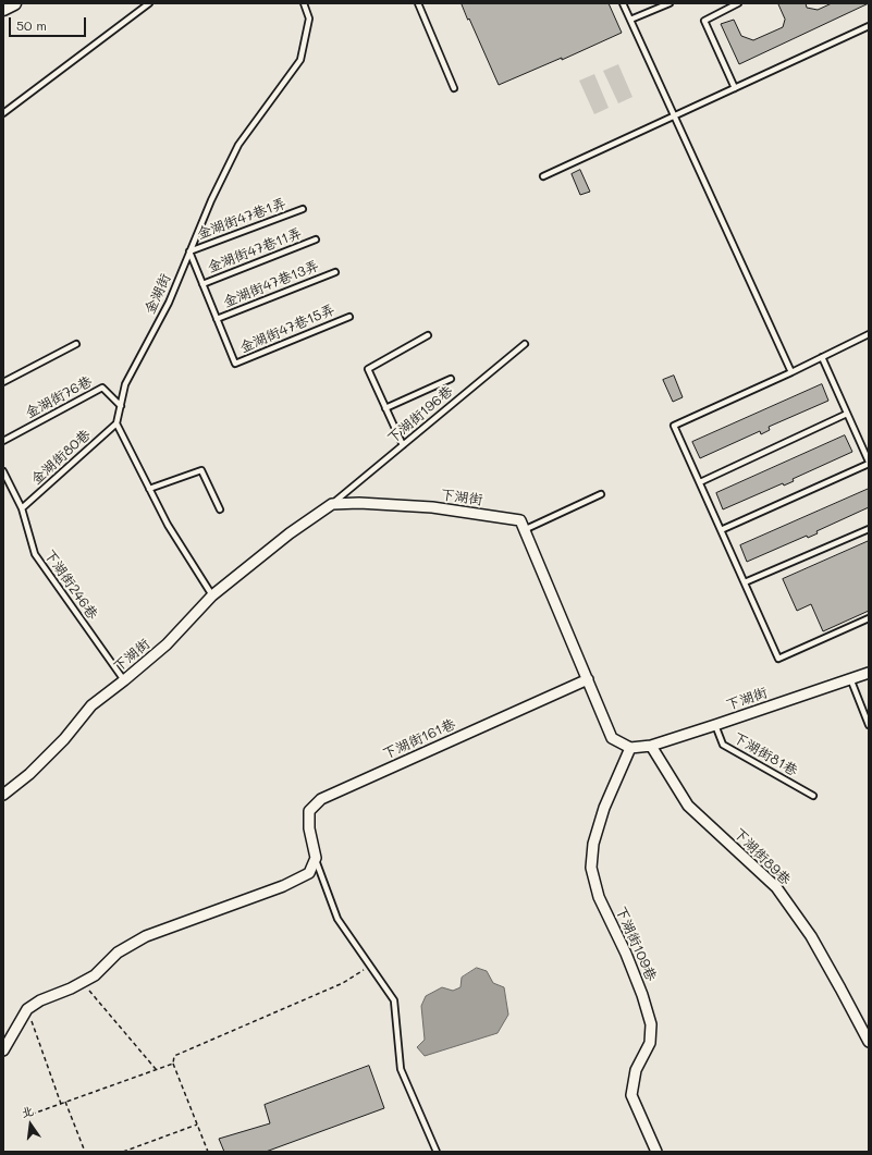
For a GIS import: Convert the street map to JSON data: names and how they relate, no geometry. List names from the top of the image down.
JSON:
{
  "streets": {
    "street": [
      "下湖街",
      "下湖街161巷",
      "下湖街89巷",
      "下湖街109巷"
    ],
    "lane": [
      "金湖街47巷1弄",
      "金湖街47巷11弄",
      "金湖街47巷13弄",
      "金湖街",
      "金湖街47巷15弄",
      "金湖街76巷",
      "下湖街196巷",
      "金湖街80巷",
      "下湖街246巷",
      "下湖街81巷"
    ]
  },
  "crossings": [
    ["金湖街47巷1弄", "金湖街"],
    ["金湖街47巷13弄", "金湖街47巷15弄"],
    ["金湖街", "金湖街76巷"],
    ["金湖街", "金湖街80巷"],
    ["下湖街196巷", "下湖街"],
    ["金湖街80巷", "下湖街246巷"],
    ["下湖街", "下湖街246巷"],
    ["下湖街", "下湖街161巷"],
    ["下湖街", "下湖街81巷"],
    ["下湖街", "下湖街89巷"],
    ["下湖街", "下湖街109巷"]
  ],
  "scale_bar": "50 m",
  "north": "top"
}
